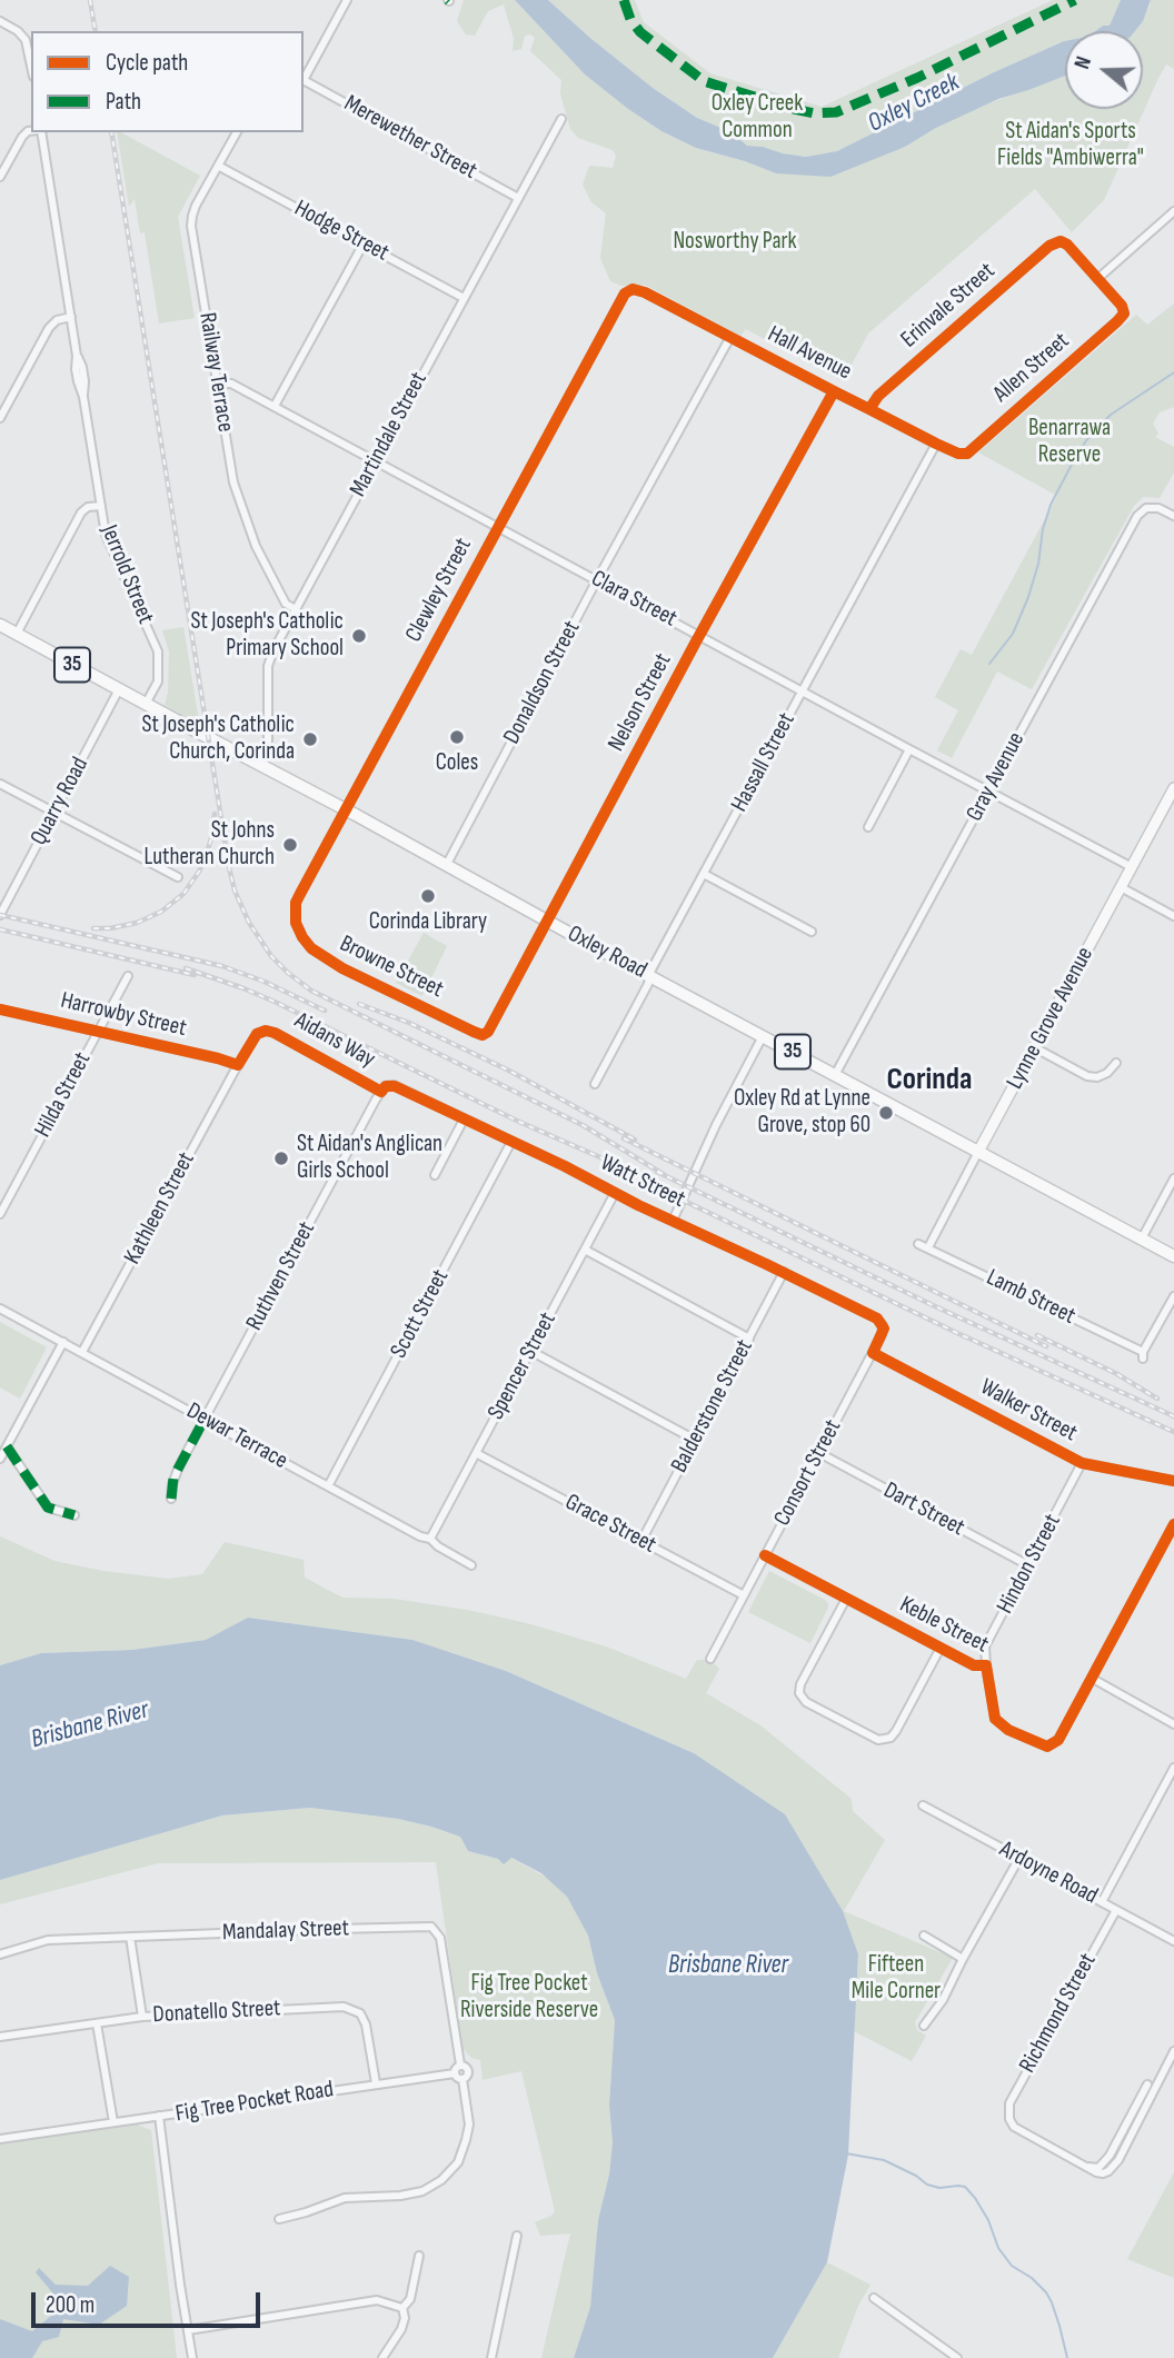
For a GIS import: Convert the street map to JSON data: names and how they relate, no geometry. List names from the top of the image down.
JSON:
{
  "streets": {
    "main road": ["35", "Oxley Road"],
    "street": [
      "Merewether Street",
      "Hodge Street",
      "Erinvale Street",
      "Hall Avenue",
      "Allen Street",
      "Railway Terrace",
      "Martindale Street",
      "Jerrold Street",
      "Clewley Street",
      "Clara Street",
      "Donaldson Street",
      "Nelson Street",
      "Hassall Street",
      "Gray Avenue",
      "Quarry Road",
      "Browne Street",
      "Harrowby Street",
      "Lynne Grove Avenue",
      "Aidans Way",
      "Hilda Street",
      "Watt Street",
      "Kathleen Street",
      "Ruthven Street",
      "Lamb Street",
      "Scott Street",
      "Spencer Street",
      "Balderstone Street",
      "Walker Street",
      "Dewar Terrace",
      "Consort Street",
      "Dart Street",
      "Grace Street",
      "Hindon Street",
      "Keble Street",
      "Ardoyne Road",
      "Mandalay Street",
      "Donatello Street",
      "Richmond Street",
      "Fig Tree Pocket Road"
    ]
  },
  "crossings": [
    ["Merewether Street", "Martindale Street"],
    ["Hodge Street", "Railway Terrace"],
    ["Hodge Street", "Martindale Street"],
    ["Erinvale Street", "Hall Avenue"],
    ["Erinvale Street", "Allen Street"],
    ["Hall Avenue", "Allen Street"],
    ["Hall Avenue", "Clewley Street"],
    ["Hall Avenue", "Donaldson Street"],
    ["Hall Avenue", "Nelson Street"],
    ["Hall Avenue", "Hassall Street"],
    ["Railway Terrace", "Martindale Street"],
    ["Railway Terrace", "Clara Street"],
    ["Martindale Street", "Clara Street"],
    ["Martindale Street", "Oxley Road"],
    ["Jerrold Street", "Oxley Road"],
    ["Clewley Street", "Clara Street"],
    ["Clewley Street", "Oxley Road"],
    ["Clewley Street", "Browne Street"],
    ["Clara Street", "Donaldson Street"],
    ["Clara Street", "Nelson Street"],
    ["Clara Street", "Hassall Street"],
    ["Clara Street", "Gray Avenue"],
    ["Clara Street", "Lynne Grove Avenue"],
    ["Donaldson Street", "Oxley Road"],
    ["Nelson Street", "Oxley Road"],
    ["Nelson Street", "Browne Street"],
    ["Hassall Street", "Oxley Road"],
    ["Gray Avenue", "Oxley Road"],
    ["Quarry Road", "Oxley Road"],
    ["Oxley Road", "Lynne Grove Avenue"],
    ["Harrowby Street", "Aidans Way"],
    ["Harrowby Street", "Hilda Street"],
    ["Harrowby Street", "Kathleen Street"],
    ["Lynne Grove Avenue", "Lamb Street"],
    ["Aidans Way", "Watt Street"],
    ["Aidans Way", "Kathleen Street"],
    ["Aidans Way", "Ruthven Street"],
    ["Watt Street", "Ruthven Street"],
    ["Watt Street", "Scott Street"],
    ["Watt Street", "Spencer Street"],
    ["Watt Street", "Balderstone Street"],
    ["Watt Street", "Consort Street"],
    ["Kathleen Street", "Dewar Terrace"],
    ["Ruthven Street", "Dewar Terrace"],
    ["Scott Street", "Dewar Terrace"],
    ["Spencer Street", "Dewar Terrace"],
    ["Spencer Street", "Grace Street"],
    ["Balderstone Street", "Grace Street"],
    ["Walker Street", "Consort Street"],
    ["Walker Street", "Hindon Street"],
    ["Consort Street", "Dart Street"],
    ["Consort Street", "Grace Street"],
    ["Consort Street", "Keble Street"],
    ["Dart Street", "Hindon Street"],
    ["Hindon Street", "Keble Street"],
    ["Ardoyne Road", "Richmond Street"],
    ["Mandalay Street", "Fig Tree Pocket Road"],
    ["Donatello Street", "Fig Tree Pocket Road"]
  ],
  "districts": ["Corinda"],
  "water": ["Oxley Creek", "Brisbane River"],
  "parks": [
    "Oxley Creek Common",
    "St Aidan's Sports Fields \"Ambiwerra\"",
    "Nosworthy Park",
    "Benarrawa Reserve",
    "Fifteen Mile Corner",
    "Fig Tree Pocket Riverside Reserve"
  ],
  "places": [
    "St Joseph's Catholic Primary School",
    "Coles",
    "St Joseph's Catholic Church, Corinda",
    "St Johns Lutheran Church",
    "Corinda Library",
    "Oxley Rd at Lynne Grove, stop 60",
    "St Aidan's Anglican Girls School"
  ],
  "legend": ["Cycle path", "Path"],
  "scale_bar": "200 m",
  "north": "left"
}
